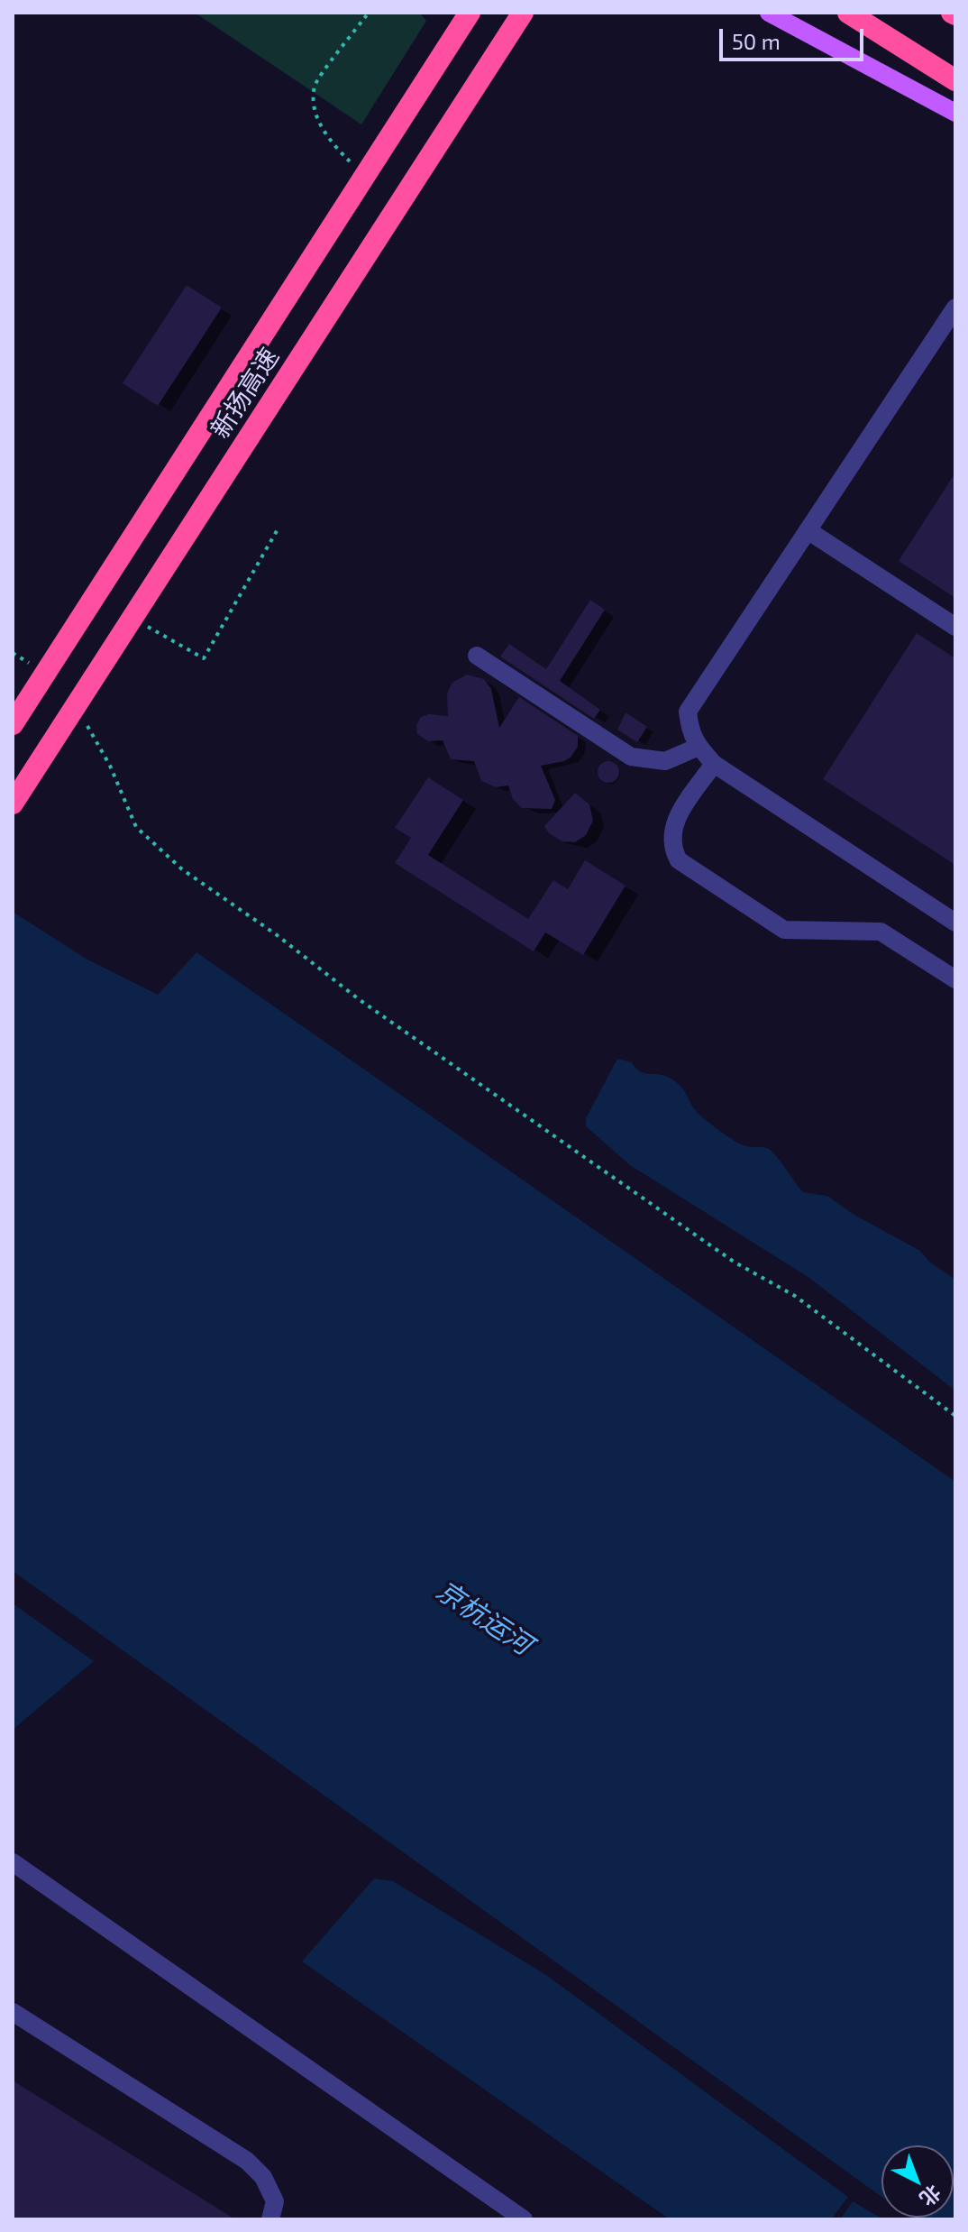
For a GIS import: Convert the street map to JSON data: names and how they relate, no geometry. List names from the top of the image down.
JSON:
{
  "streets": {
    "highway": ["新扬高速"]
  },
  "water": ["京杭运河"],
  "scale_bar": "50 m",
  "north": "bottom right"
}
